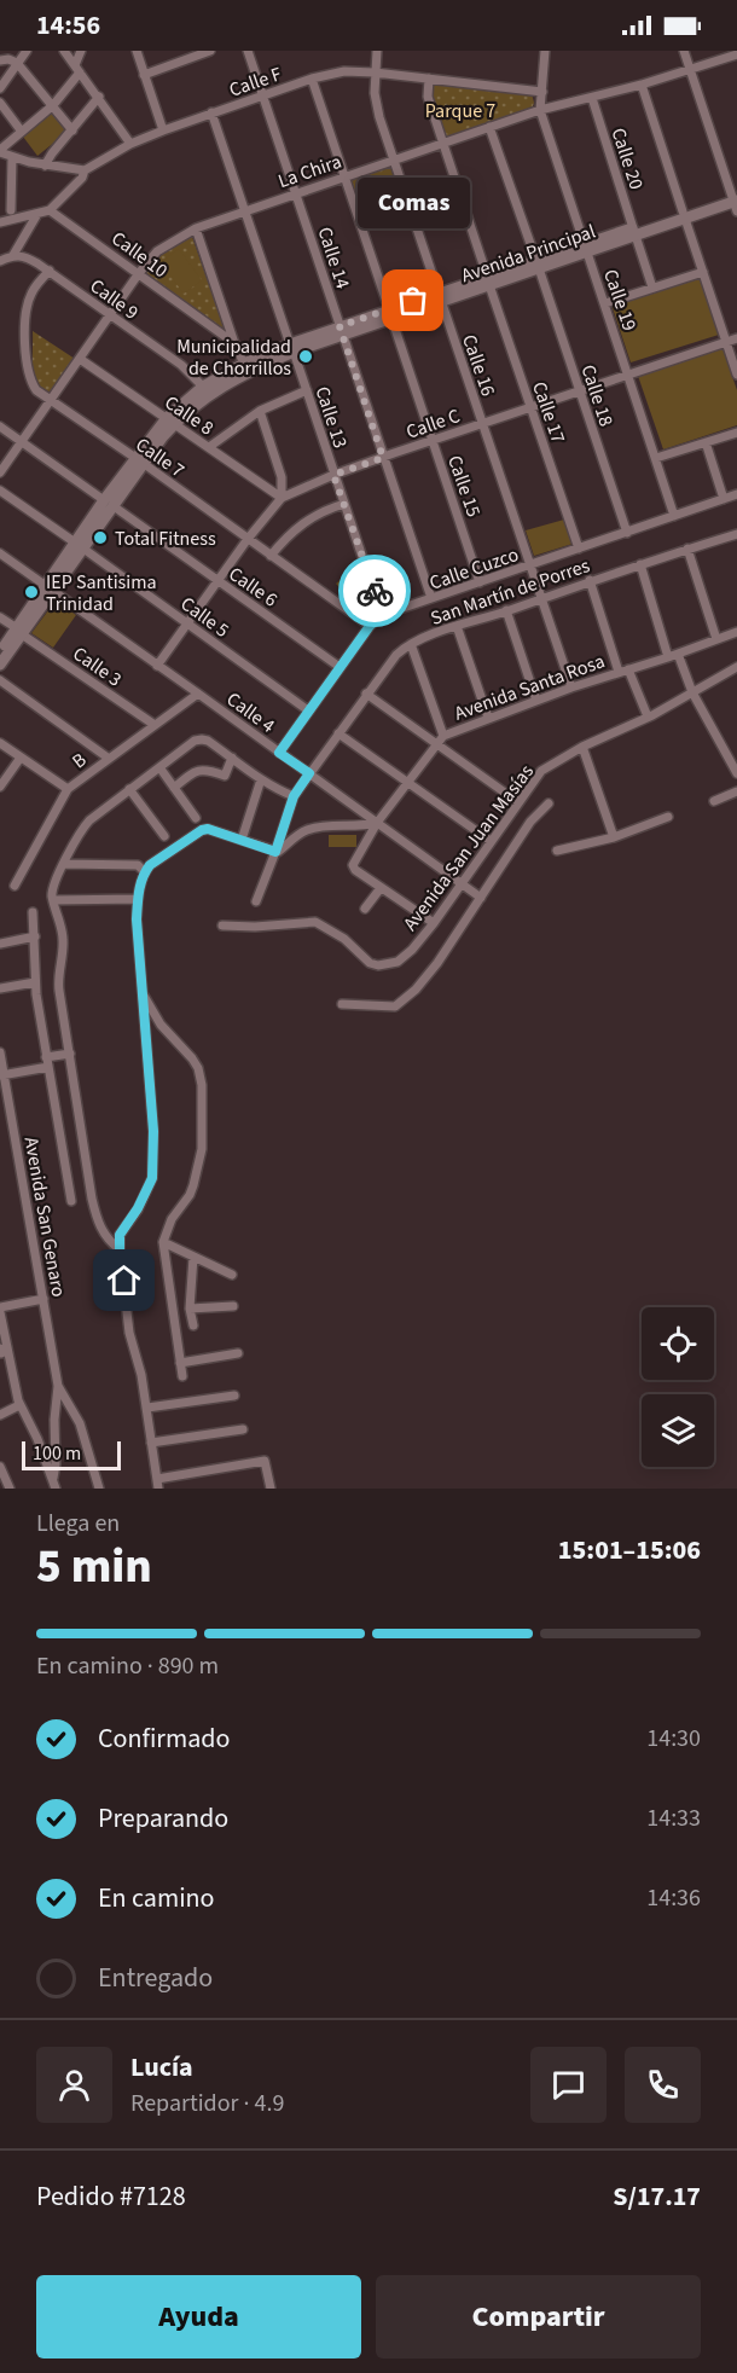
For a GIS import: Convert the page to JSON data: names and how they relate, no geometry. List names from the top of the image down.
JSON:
{
  "streets": {
    "street": [
      "Calle F",
      "Calle 20",
      "La Chira",
      "Avenida Principal",
      "Calle 10",
      "Calle 14",
      "Calle 9",
      "Calle 19",
      "Calle 16",
      "Calle 18",
      "Calle 17",
      "Calle 8",
      "Calle 13",
      "Calle C",
      "Calle 7",
      "Calle 15",
      "Calle Cuzco",
      "Calle 6",
      "San Martín de Porres",
      "Calle 5",
      "Calle 3",
      "Avenida Santa Rosa",
      "Calle 4",
      "B",
      "Avenida San Juan Masías",
      "Avenida San Genaro"
    ]
  },
  "crossings": [
    ["Calle F", "Calle 10"],
    ["Calle F", "Calle 14"],
    ["Calle F", "Calle 19"],
    ["Calle F", "Calle 16"],
    ["Calle F", "Calle 17"],
    ["Calle F", "Calle 13"],
    ["Calle F", "Calle 15"],
    ["Calle 20", "La Chira"],
    ["Calle 20", "Avenida Principal"],
    ["La Chira", "Calle 10"],
    ["La Chira", "Calle 14"],
    ["La Chira", "Calle 9"],
    ["La Chira", "Calle 19"],
    ["La Chira", "Calle 16"],
    ["La Chira", "Calle 18"],
    ["La Chira", "Calle 17"],
    ["La Chira", "Calle 8"],
    ["La Chira", "Calle 13"],
    ["La Chira", "Calle 7"],
    ["La Chira", "Calle 15"],
    ["La Chira", "Calle 6"],
    ["Avenida Principal", "Calle 10"],
    ["Avenida Principal", "Calle 14"],
    ["Avenida Principal", "Calle 9"],
    ["Avenida Principal", "Calle 19"],
    ["Avenida Principal", "Calle 16"],
    ["Avenida Principal", "Calle 18"],
    ["Avenida Principal", "Calle 17"],
    ["Avenida Principal", "Calle 8"],
    ["Avenida Principal", "Calle 13"],
    ["Avenida Principal", "Calle 7"],
    ["Avenida Principal", "Calle 15"],
    ["Avenida Principal", "Calle 6"],
    ["Avenida Principal", "Calle 5"],
    ["Avenida Principal", "Calle 3"],
    ["Avenida Principal", "Calle 4"],
    ["Calle 14", "Calle C"],
    ["Calle 14", "Calle Cuzco"],
    ["Calle 9", "Calle 7"],
    ["Calle 19", "Calle C"],
    ["Calle 19", "Calle Cuzco"],
    ["Calle 16", "Calle C"],
    ["Calle 16", "Calle Cuzco"],
    ["Calle 16", "San Martín de Porres"],
    ["Calle 16", "Avenida Santa Rosa"],
    ["Calle 18", "Calle C"],
    ["Calle 18", "Calle Cuzco"],
    ["Calle 17", "Calle C"],
    ["Calle 17", "Calle Cuzco"],
    ["Calle 8", "Calle C"],
    ["Calle 13", "Calle C"],
    ["Calle 13", "Calle Cuzco"],
    ["Calle C", "Calle 7"],
    ["Calle C", "Calle 15"],
    ["Calle C", "Calle 6"],
    ["Calle C", "Calle 5"],
    ["Calle C", "Calle 4"],
    ["Calle 7", "Calle Cuzco"],
    ["Calle 15", "Calle Cuzco"],
    ["Calle Cuzco", "Calle 6"],
    ["Calle Cuzco", "Calle 5"],
    ["Calle Cuzco", "Calle 4"],
    ["San Martín de Porres", "Calle 4"],
    ["Calle 3", "B"],
    ["Avenida Santa Rosa", "Calle 4"],
    ["Calle 4", "B"],
    ["Calle 4", "Avenida San Juan Masías"]
  ],
  "parks": ["Parque 7"],
  "places": [
    "Comas",
    "Municipalidad de Chorrillos",
    "Total Fitness",
    "IEP Santisima Trinidad"
  ],
  "scale_bar": "100 m",
  "page": {
    "status": "14:56",
    "bubble": "Comas",
    "scale": "100 m",
    "heading": ["5 min", "Llega en", "15:01–15:06"],
    "panel": [
      "Lucía",
      "Repartidor · 4.9",
      "Pedido #7128",
      "S/17.17"
    ],
    "bar": "En camino · 890 m",
    "list": [
      ["Confirmado", "14:30"],
      ["Preparando", "14:33"],
      ["En camino", "14:36"],
      "Entregado"
    ],
    "buttons": ["Ayuda", "Compartir"]
  }
}
